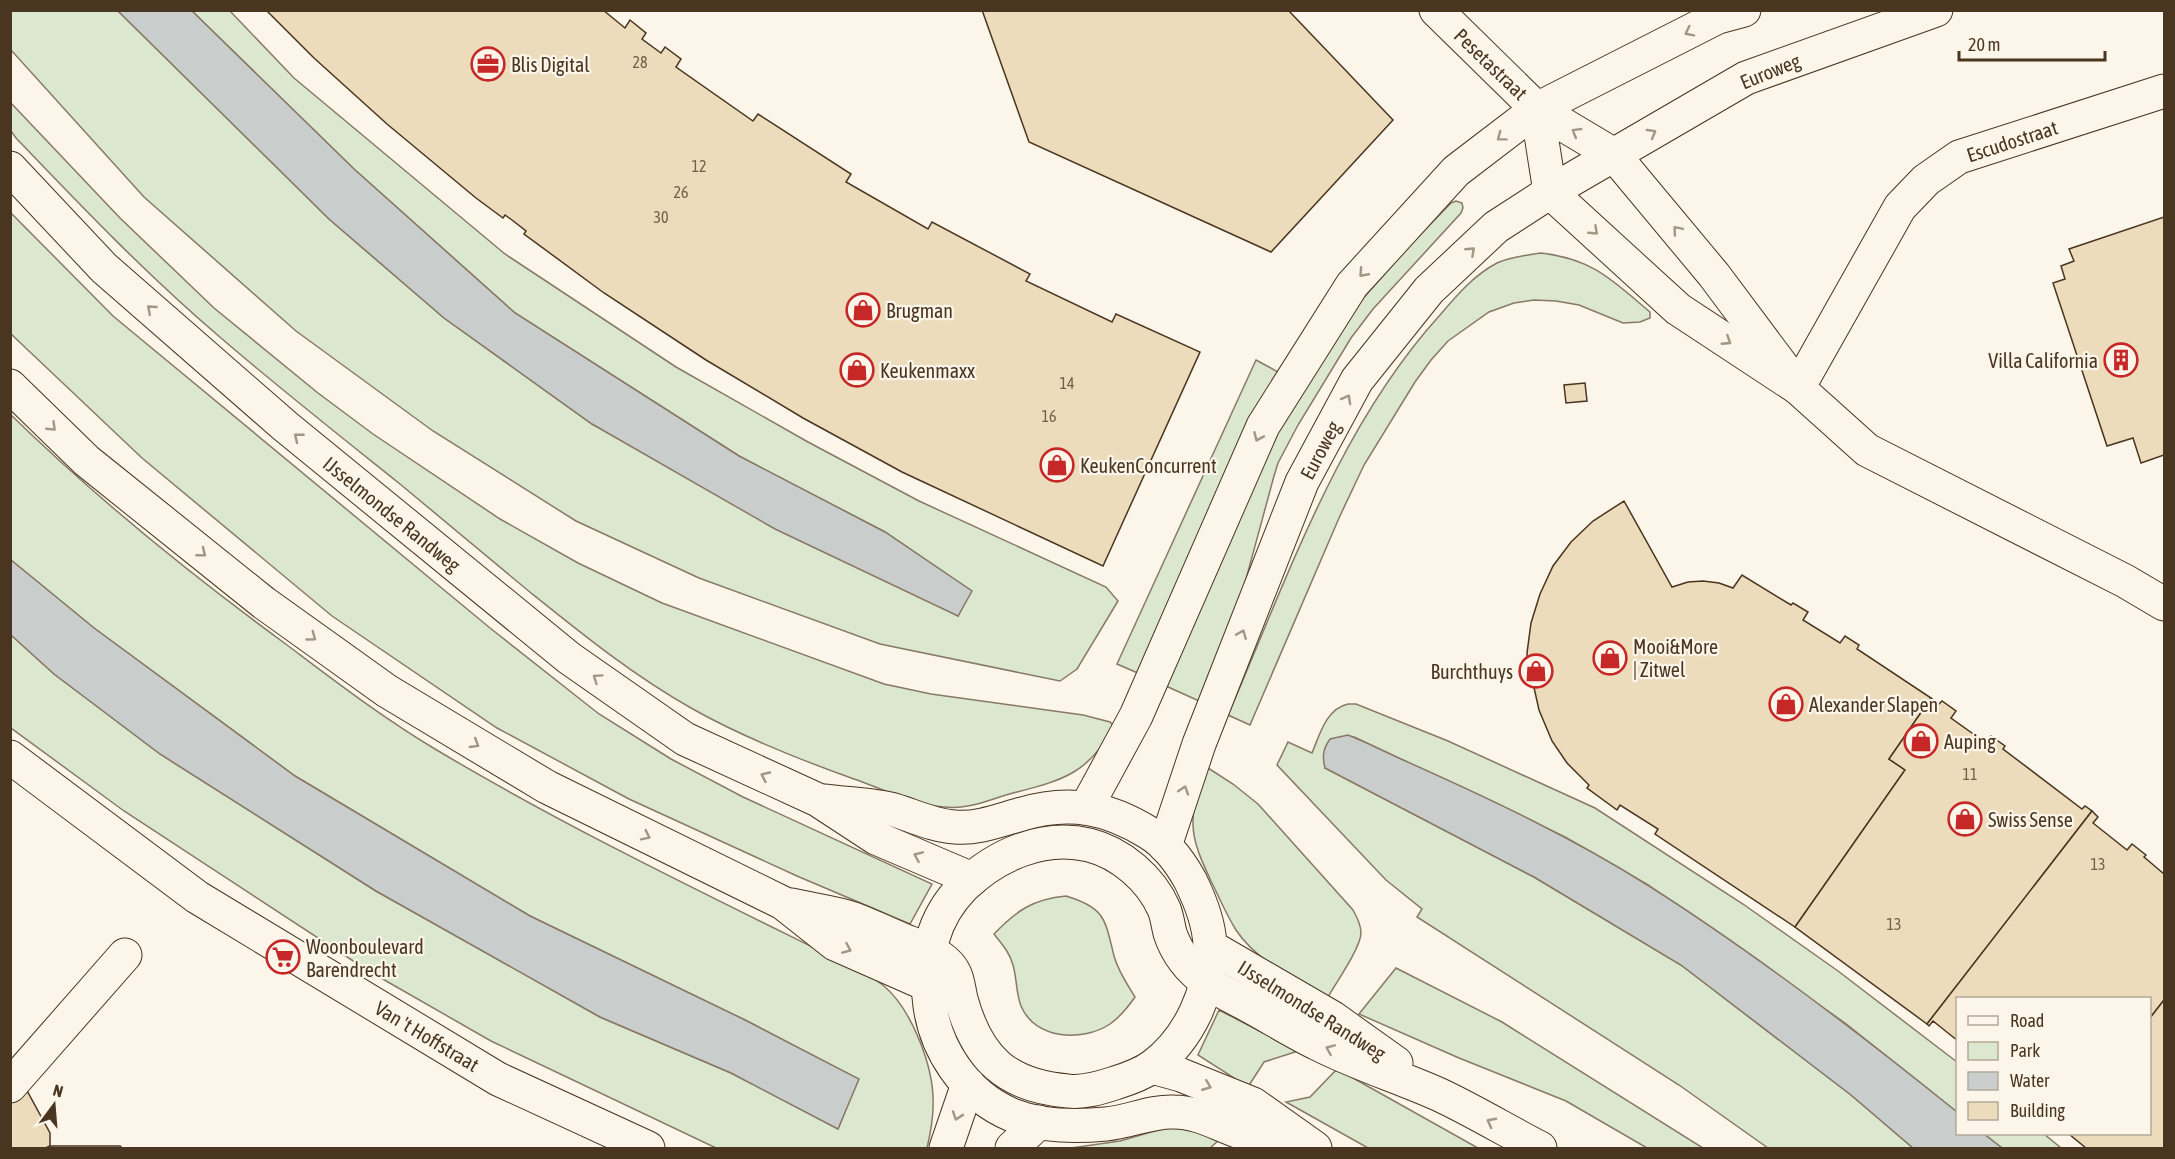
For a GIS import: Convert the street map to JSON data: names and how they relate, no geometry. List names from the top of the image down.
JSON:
{
  "streets": {
    "main road": [
      "Pesetastraat",
      "Euroweg",
      "Escudostraat",
      "IJsselmondse Randweg",
      "Van 't Hoffstraat"
    ]
  },
  "crossings": [
    ["Pesetastraat", "Euroweg"],
    ["Euroweg", "IJsselmondse Randweg"]
  ],
  "places": {
    "office": ["Blis Digital"],
    "shop": [
      "Brugman",
      "Keukenmaxx",
      "KeukenConcurrent",
      "Mooi&More | Zitwel",
      "Burchthuys",
      "Alexander Slapen",
      "Auping",
      "Swiss Sense"
    ],
    "building": ["Villa California"],
    "supermarket": ["Woonboulevard Barendrecht"]
  },
  "house_numbers": [
    "28",
    "12",
    "26",
    "30",
    "14",
    "16",
    "11",
    "13",
    "13"
  ],
  "legend": [
    "Road",
    "Park",
    "Water",
    "Building"
  ],
  "scale_bar": "20 m",
  "north": "top"
}
